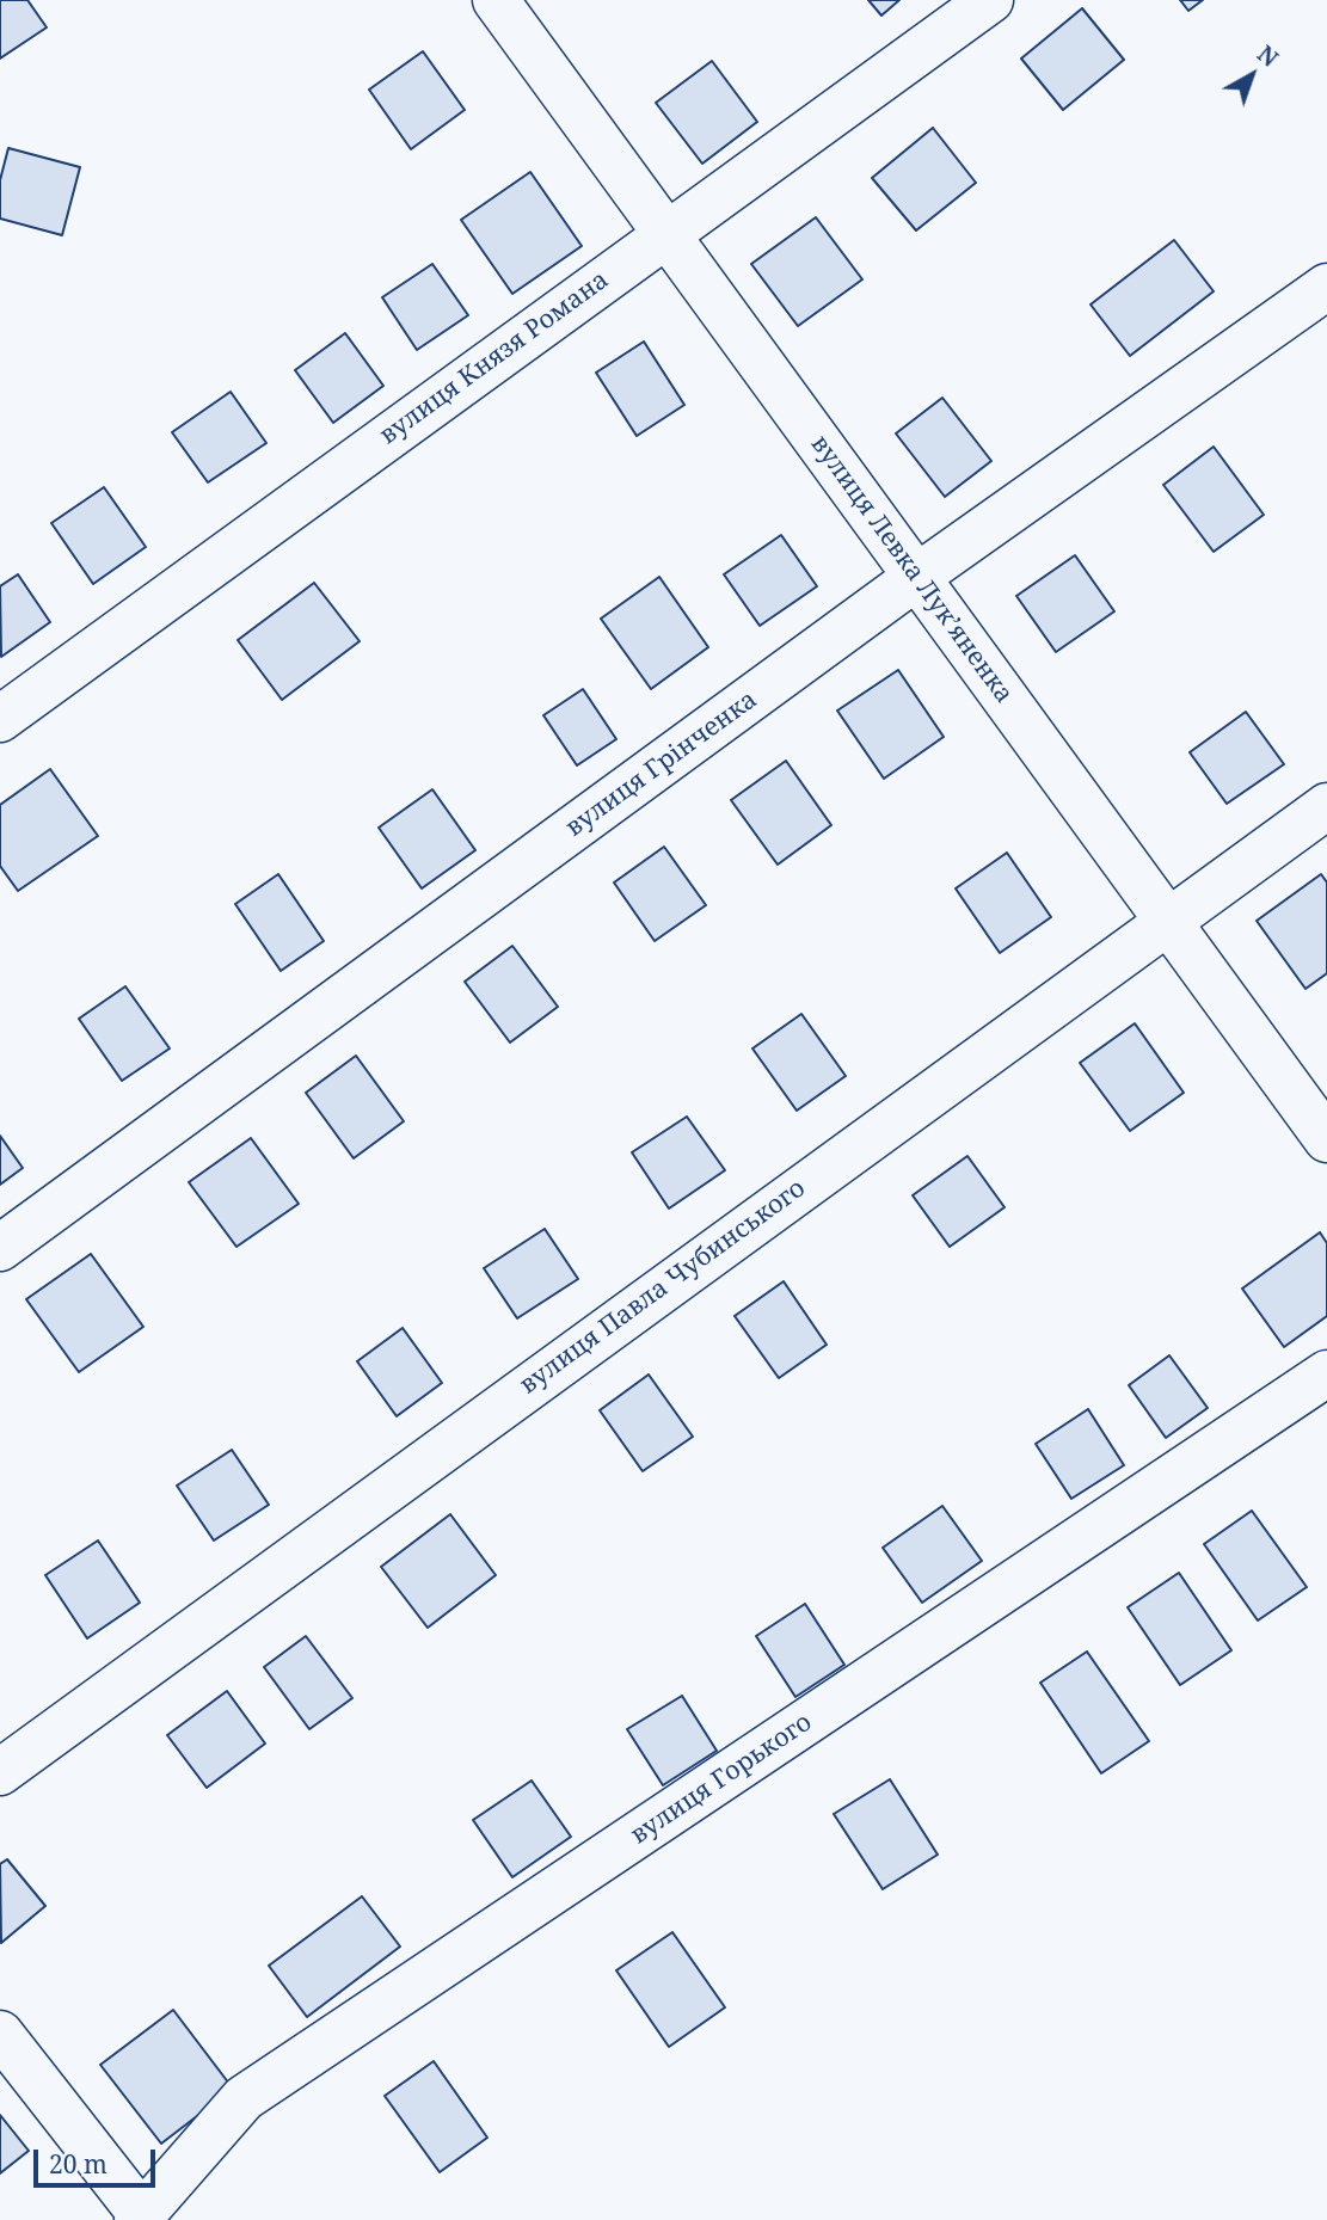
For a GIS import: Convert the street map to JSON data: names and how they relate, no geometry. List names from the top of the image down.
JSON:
{
  "streets": {
    "street": [
      "вулиця Князя Романа",
      "вулиця Левка Лукʼяненка",
      "вулиця Грінченка",
      "вулиця Павла Чубинського",
      "вулиця Горького"
    ]
  },
  "crossings": [
    ["вулиця Князя Романа", "вулиця Левка Лукʼяненка"],
    ["вулиця Левка Лукʼяненка", "вулиця Грінченка"],
    ["вулиця Левка Лукʼяненка", "вулиця Павла Чубинського"]
  ],
  "scale_bar": "20 m",
  "north": "top right"
}
